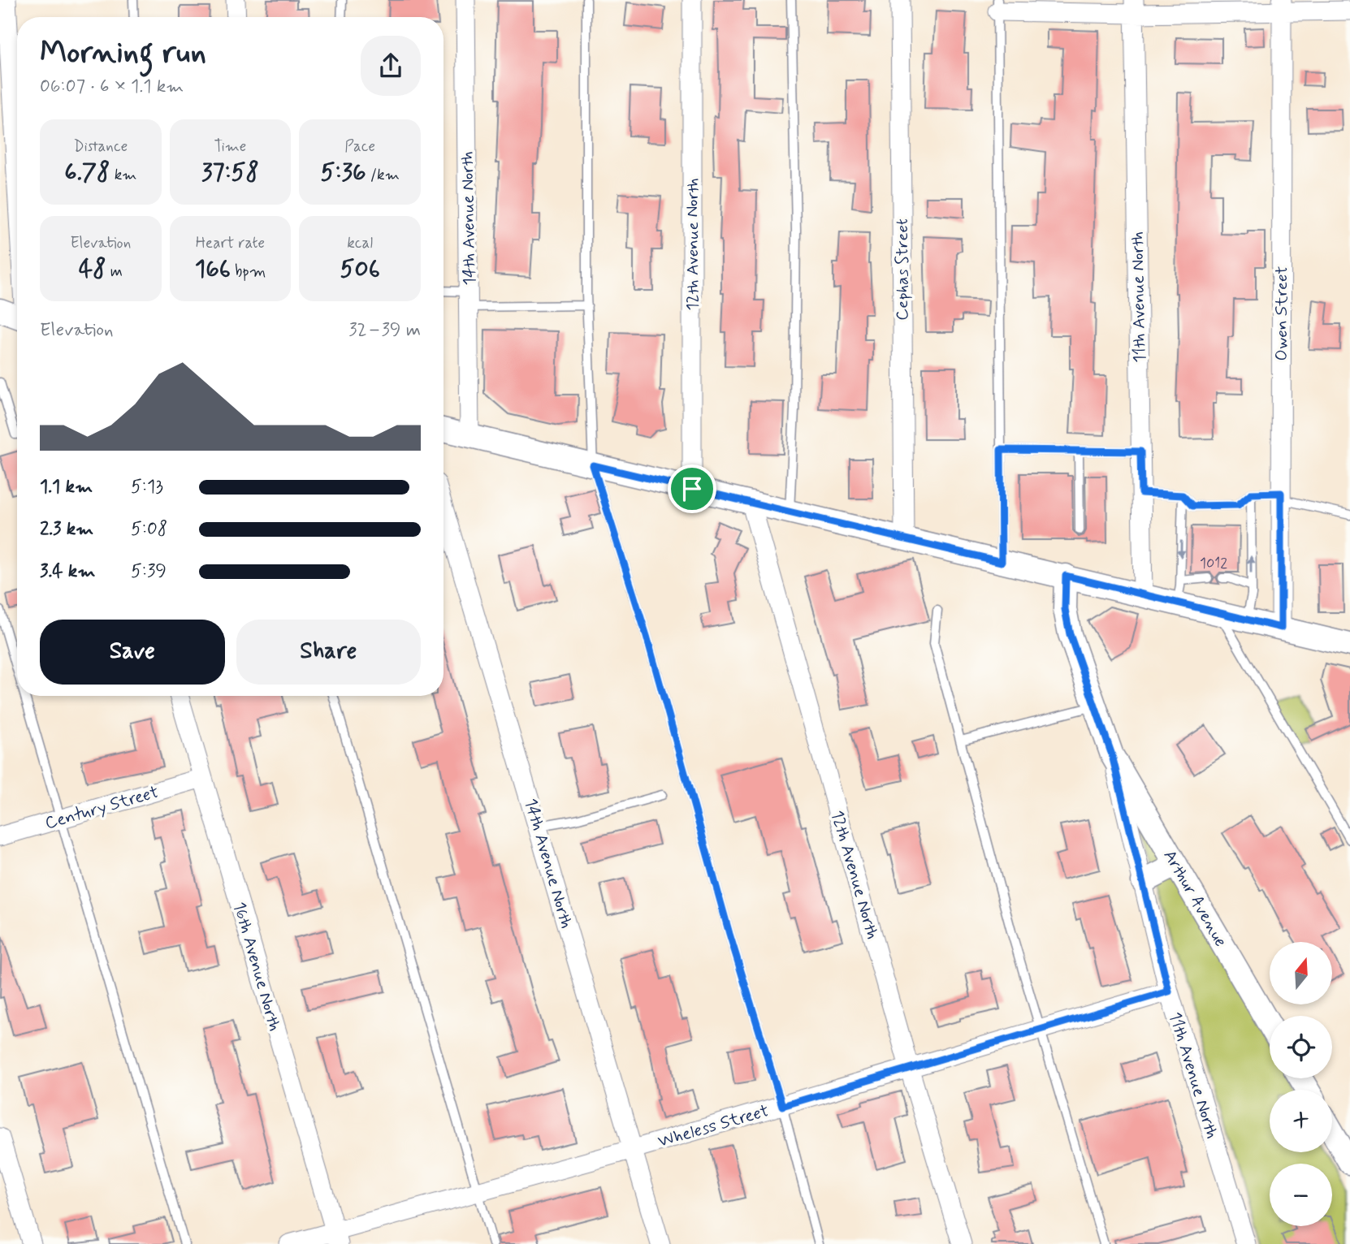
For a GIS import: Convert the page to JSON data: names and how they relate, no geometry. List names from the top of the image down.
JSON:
{
  "streets": {
    "street": [
      "14th Avenue North",
      "12th Avenue North",
      "Cephas Street",
      "11th Avenue North",
      "Owen Street",
      "Century Street",
      "Arthur Avenue",
      "16th Avenue North",
      "Wheless Street"
    ]
  },
  "crossings": [
    ["14th Avenue North", "Wheless Street"],
    ["12th Avenue North", "Wheless Street"],
    ["11th Avenue North", "Arthur Avenue"],
    ["11th Avenue North", "Wheless Street"],
    ["Century Street", "16th Avenue North"],
    ["16th Avenue North", "Wheless Street"]
  ],
  "house_numbers": ["1012"],
  "north": "top",
  "page": {
    "heading": ["Morning run", "06:07 · 6 × 1.1 km"],
    "stats": [
      ["Distance", "6.78 km"],
      ["Time", "37:58"],
      ["Pace", "5:36 /km"],
      ["Elevation", "48 m"],
      ["Heart rate", "166 bpm"],
      ["kcal", "506"]
    ],
    "chart": ["Elevation", "32–39 m"],
    "list": [
      {
        "name": "1.1 km",
        "note": "5:13"
      },
      {
        "name": "2.3 km",
        "note": "5:08"
      },
      {
        "name": "3.4 km",
        "note": "5:39"
      }
    ],
    "buttons": ["Save", "Share"],
    "map_buttons": ["+", "−"]
  }
}
